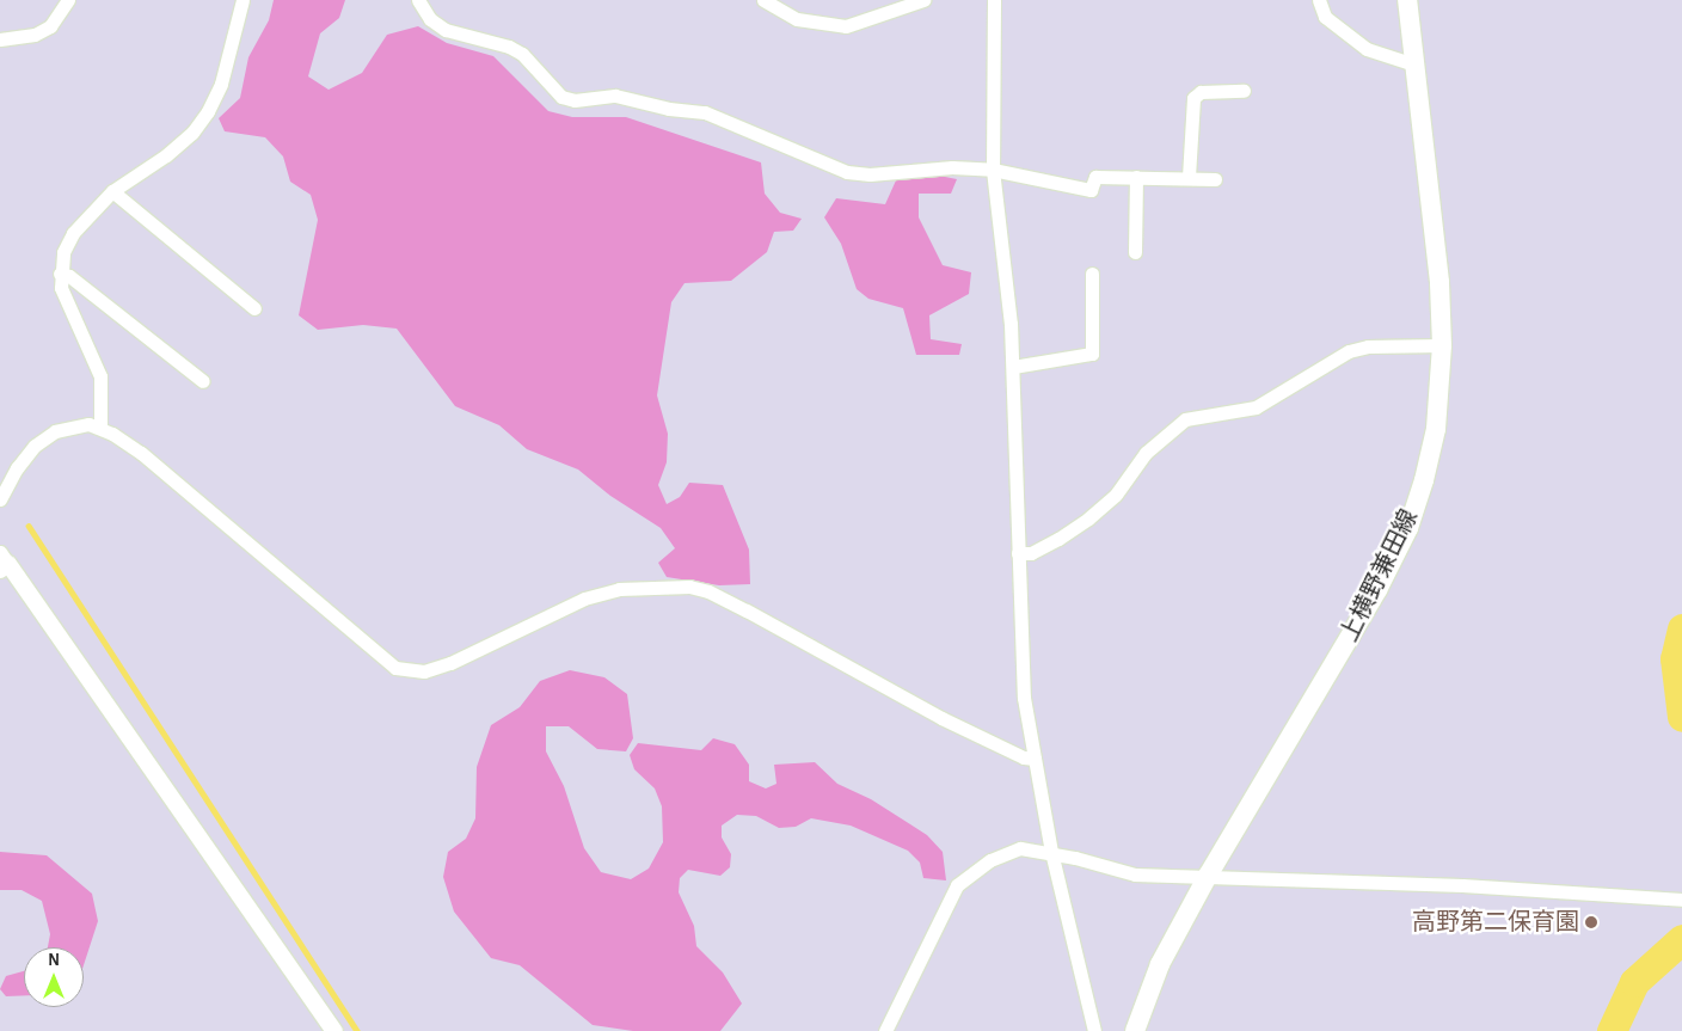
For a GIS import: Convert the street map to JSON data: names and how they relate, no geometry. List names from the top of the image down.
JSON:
{
  "streets": {
    "main road": ["上横野兼田線"]
  },
  "places": ["高野第二保育園"],
  "north": "top"
}
